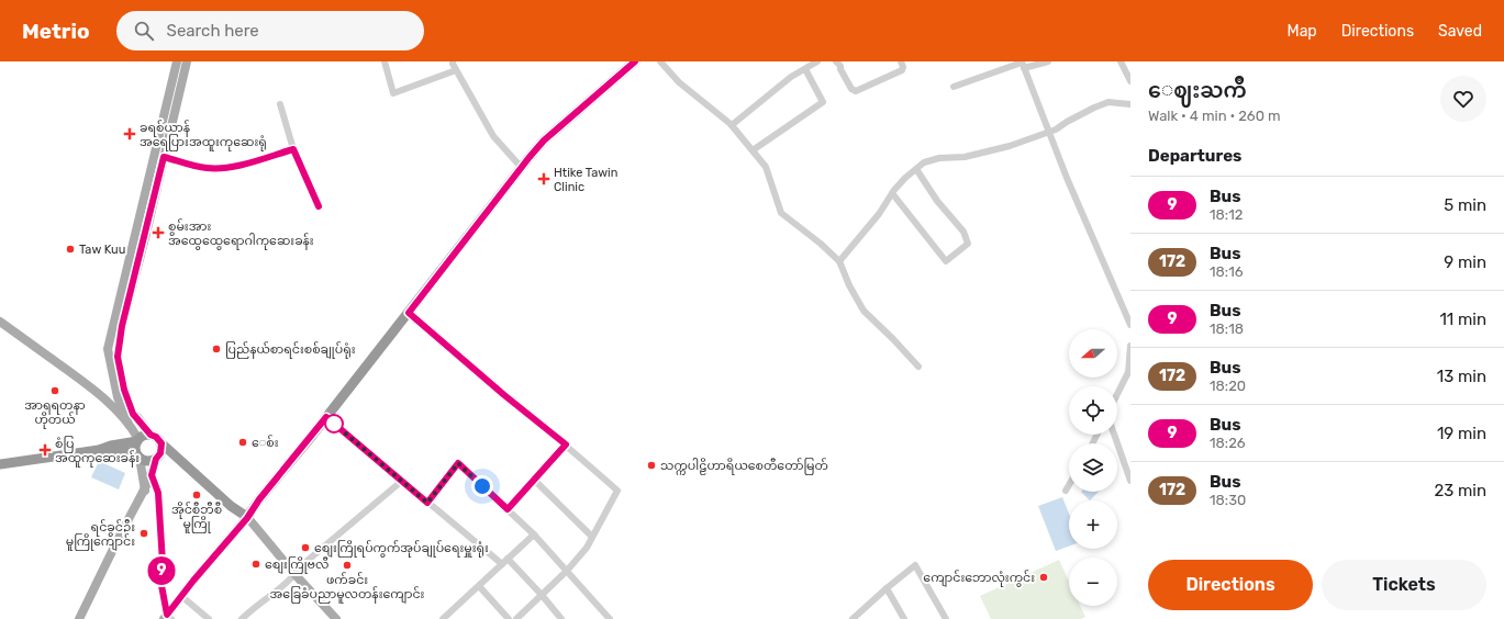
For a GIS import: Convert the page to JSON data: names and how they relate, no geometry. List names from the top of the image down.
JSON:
{
  "places": {
    "health": [
      "ခရစ်ယာန် အရေပြားအထူးကုဆေးရုံ",
      "Htike Tawin Clinic",
      "စွမ်းအား အထွေထွေရောဂါကုဆေးခန်း",
      "စံပြ အထူကုဆေးခန်း"
    ],
    "other": [
      "Taw Kuu",
      "ပြည်နယ်စာရင်းစစ်ချုပ်ရုံး",
      "အာရှရတနာ ဟိုတယ်",
      "ေစ်း",
      "သက္ကပါဠိဟာရိယစေတီတော်မြတ်",
      "အိုင်စီဘီစီ မူကြို",
      "ရင်ခွင်ဦး မူကြိုကျောင်း",
      "စျေးကြိုရပ်ကွက်အုပ်ချုပ်ရေးမှူးရုံး",
      "စျေးကြိုဗလီ",
      "ဖက်ခင်း အခြေခံပညာမူလတန်းကျောင်း",
      "ကျောင်းဘောလုံးကွင်း"
    ]
  },
  "lines": ["bus line 9"],
  "north": "left",
  "page": {
    "header": "Metrio",
    "search": "Search here",
    "nav": ["Map", "Directions", "Saved"],
    "on_map": "9",
    "heading": [
      ["ေဈးႀကိဳ", "Walk · 4 min · 260 m"],
      "Departures"
    ],
    "list": [
      {
        "mark": "9",
        "name": "Bus",
        "note": "18:12",
        "value": "5 min"
      },
      {
        "mark": "172",
        "name": "Bus",
        "note": "18:16",
        "value": "9 min"
      },
      {
        "mark": "9",
        "name": "Bus",
        "note": "18:18",
        "value": "11 min"
      },
      {
        "mark": "172",
        "name": "Bus",
        "note": "18:20",
        "value": "13 min"
      },
      {
        "mark": "9",
        "name": "Bus",
        "note": "18:26",
        "value": "19 min"
      },
      {
        "mark": "172",
        "name": "Bus",
        "note": "18:30",
        "value": "23 min"
      }
    ],
    "map_buttons": ["+", "−"],
    "buttons": ["Directions", "Tickets"]
  }
}
